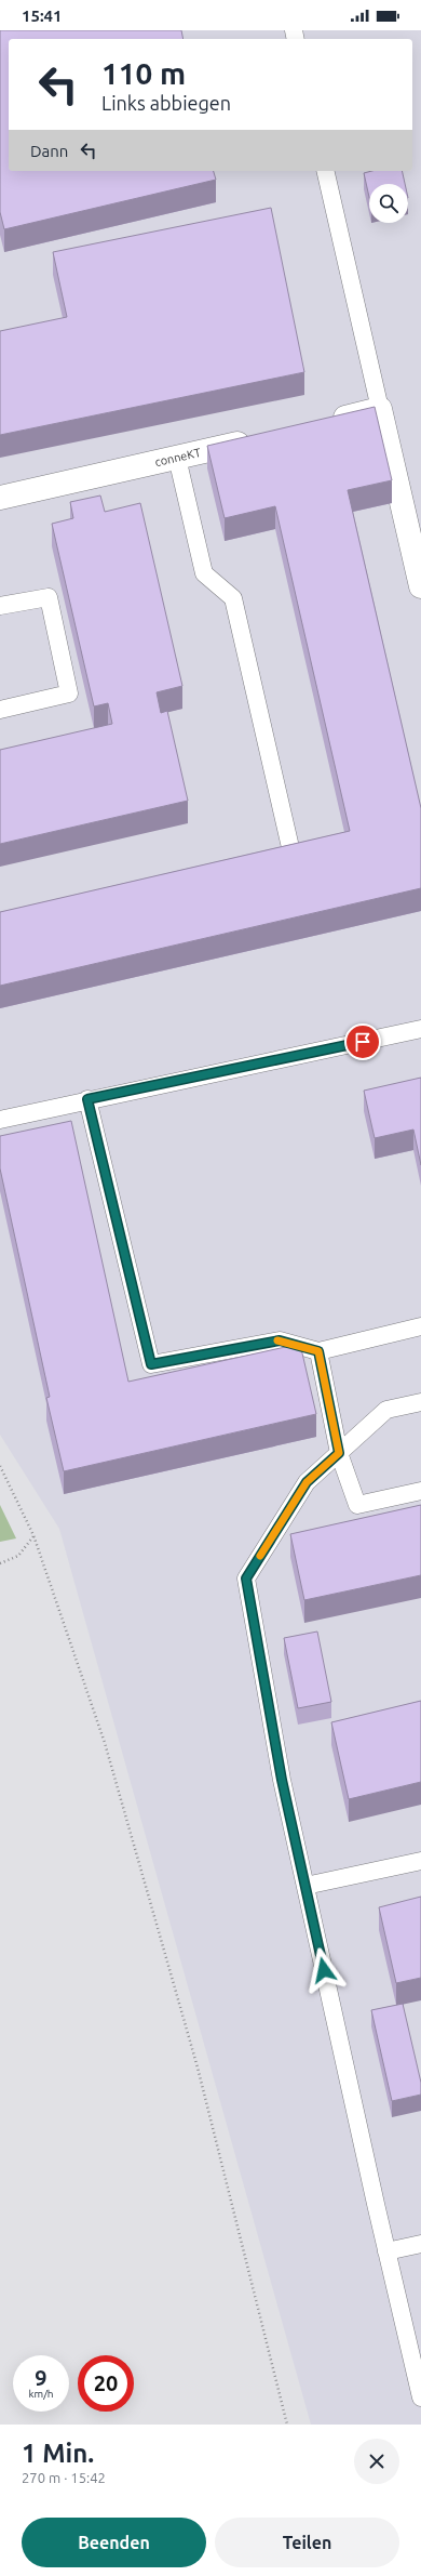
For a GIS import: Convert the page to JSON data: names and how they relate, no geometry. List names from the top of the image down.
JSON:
{
  "streets": {
    "street": ["conneKT"]
  },
  "page": {
    "status": "15:41",
    "turn": ["110 m", "Links abbiegen"],
    "then": "Dann",
    "speed": "9 km/h",
    "limit": "20",
    "heading": ["1 Min.", "270 m · 15:42"],
    "buttons": ["Beenden", "Teilen"]
  }
}
